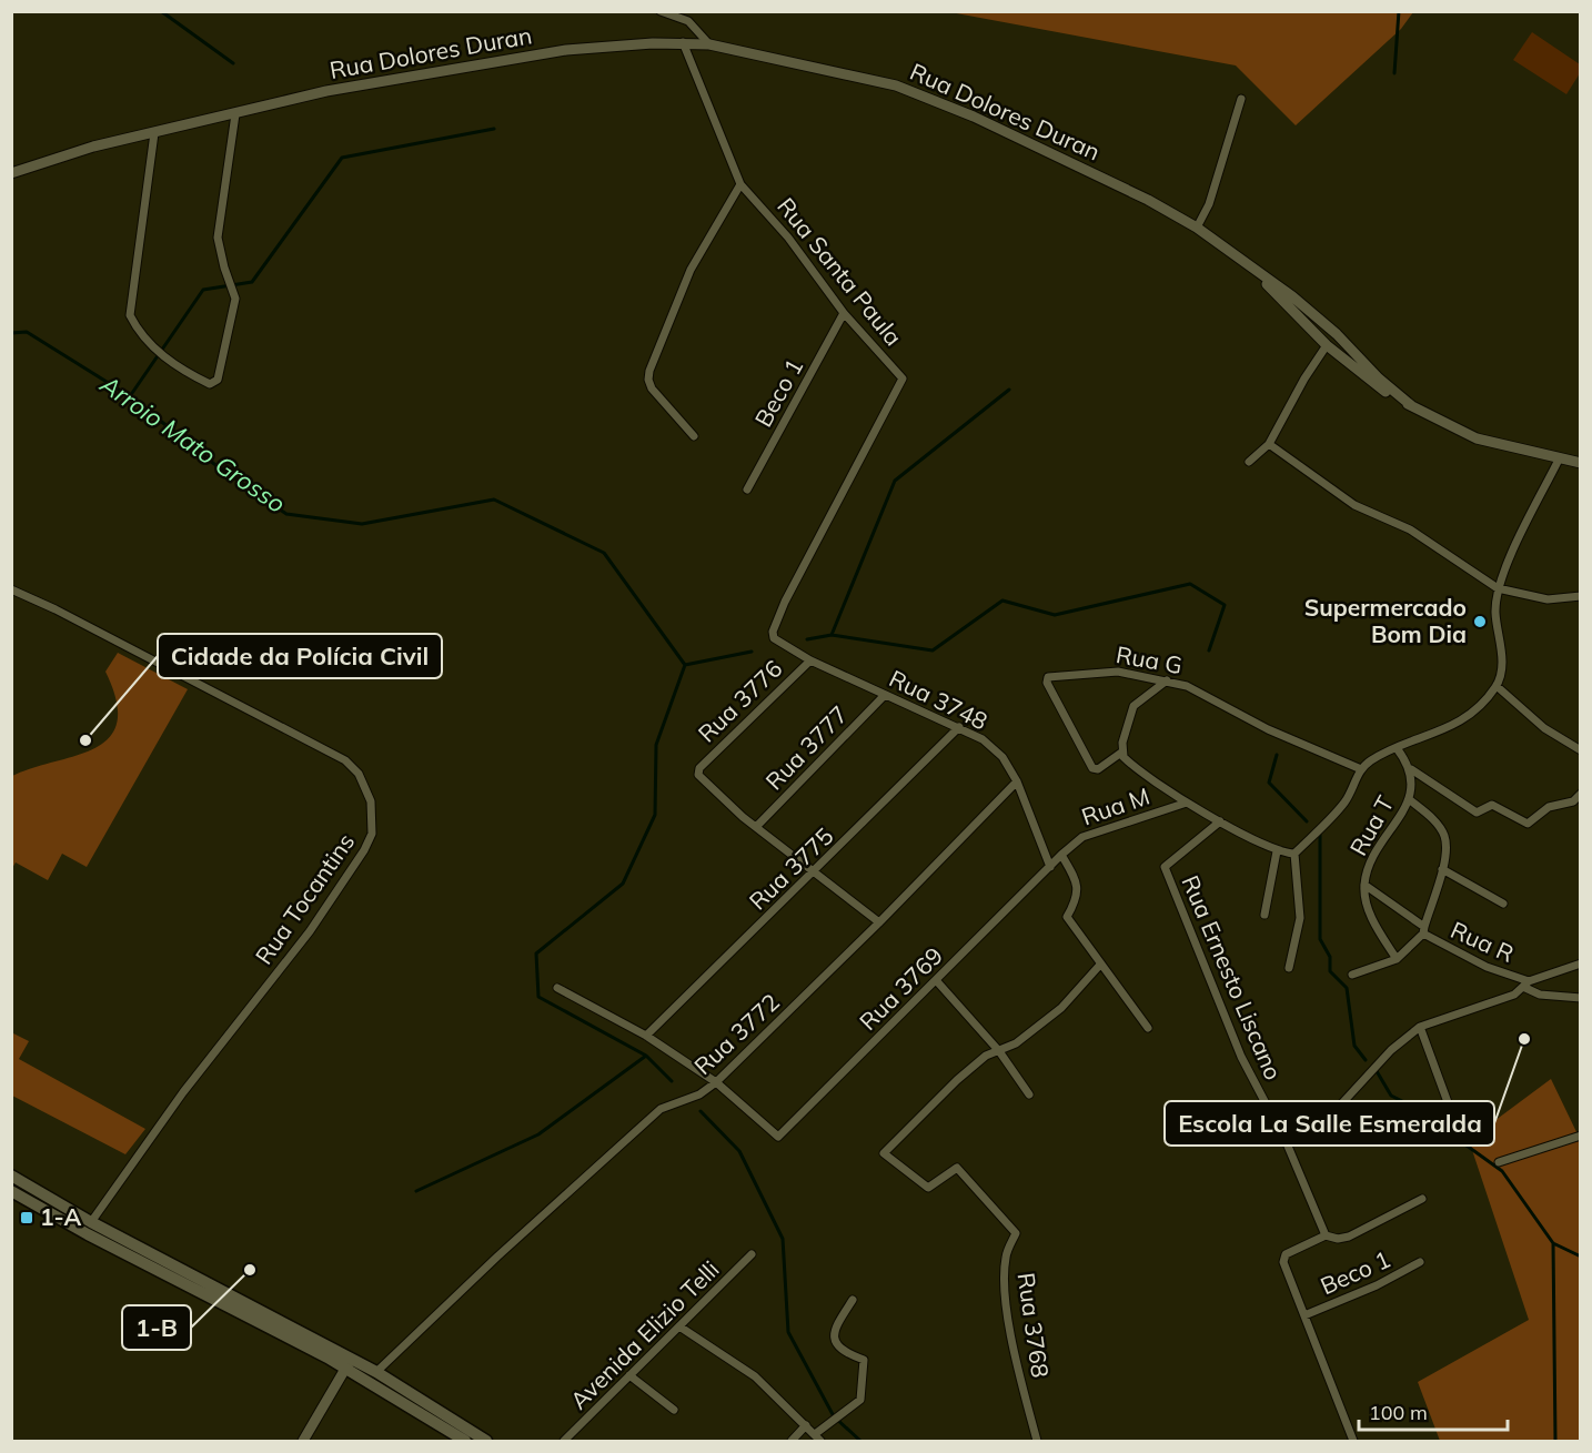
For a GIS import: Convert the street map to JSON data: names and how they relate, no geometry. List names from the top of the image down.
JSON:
{
  "streets": {
    "street": [
      "Rua Dolores Duran",
      "Rua Santa Paula",
      "Beco 1",
      "Rua G",
      "Rua 3748",
      "Rua 3776",
      "Rua 3777",
      "Rua M",
      "Rua T",
      "Rua 3775",
      "Rua Tocantins",
      "Rua R",
      "Rua Ernesto Liscano",
      "Rua 3769",
      "Rua 3772",
      "Rua 3768",
      "Avenida Elizio Telli"
    ]
  },
  "crossings": [
    ["Rua Dolores Duran", "Rua Santa Paula"],
    ["Rua Santa Paula", "Beco 1"],
    ["Rua Santa Paula", "Rua 3748"],
    ["Rua Santa Paula", "Rua 3776"],
    ["Rua 3748", "Rua 3777"],
    ["Rua 3748", "Rua 3775"],
    ["Rua 3748", "Rua 3769"],
    ["Rua 3748", "Rua 3772"],
    ["Rua 3776", "Rua 3777"],
    ["Rua T", "Rua R"],
    ["Rua 3769", "Rua 3772"]
  ],
  "water": ["Arroio Mato Grosso"],
  "places": {
    "other": [
      "Supermercado Bom Dia",
      "Cidade da Polícia Civil",
      "Escola La Salle Esmeralda",
      "1-B"
    ],
    "transit": ["1-A"]
  },
  "scale_bar": "100 m"
}
